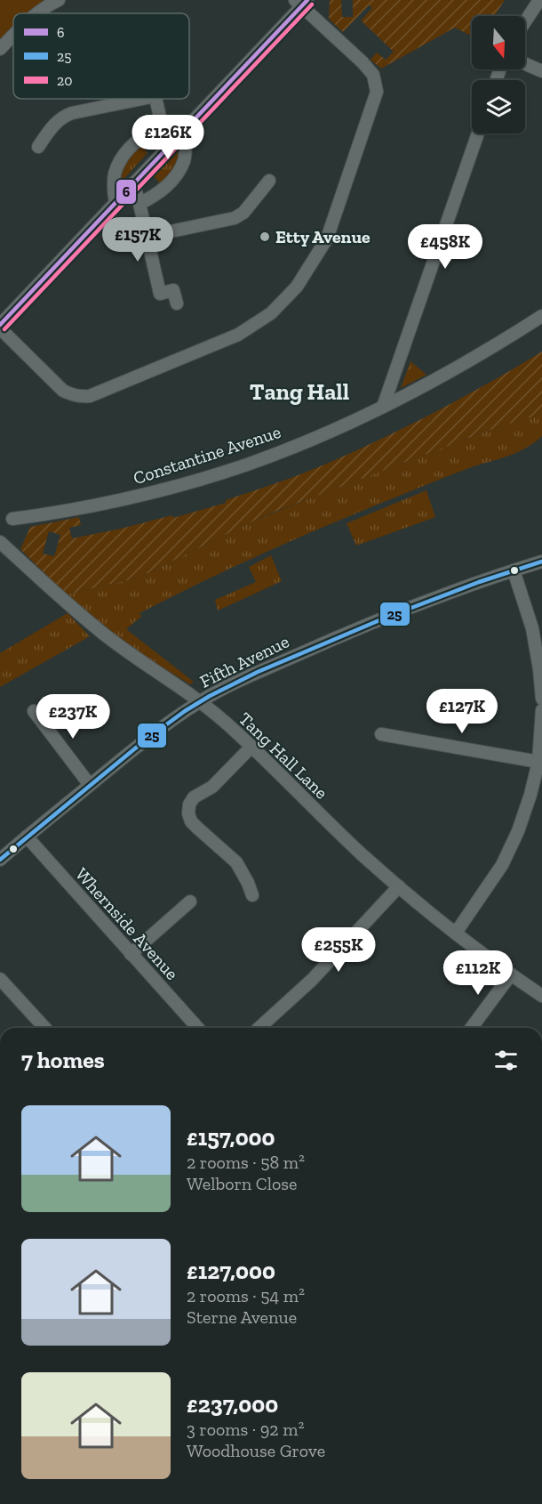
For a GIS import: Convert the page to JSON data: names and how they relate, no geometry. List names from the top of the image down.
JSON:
{
  "streets": {
    "street": [
      "Constantine Avenue",
      "Fifth Avenue",
      "Tang Hall Lane",
      "Whernside Avenue"
    ]
  },
  "crossings": [
    ["Fifth Avenue", "Tang Hall Lane"],
    ["Fifth Avenue", "Whernside Avenue"]
  ],
  "districts": ["Tang Hall"],
  "places": ["Etty Avenue"],
  "lines": ["transit line 6", "transit line 20", "transit line 25"],
  "legend": ["6", "25", "20"],
  "north": "bottom",
  "page": {
    "price": [
      "£126K",
      "£157K",
      "£458K",
      "£127K",
      "£237K",
      "£255K",
      "£112K"
    ],
    "heading": "7 homes",
    "list": [
      {
        "name": "£157,000",
        "note": "2 rooms · 58 m² · Welborn Close"
      },
      {
        "name": "£127,000",
        "note": "2 rooms · 54 m² · Sterne Avenue"
      },
      {
        "name": "£237,000",
        "note": "3 rooms · 92 m² · Woodhouse Grove"
      }
    ]
  }
}
